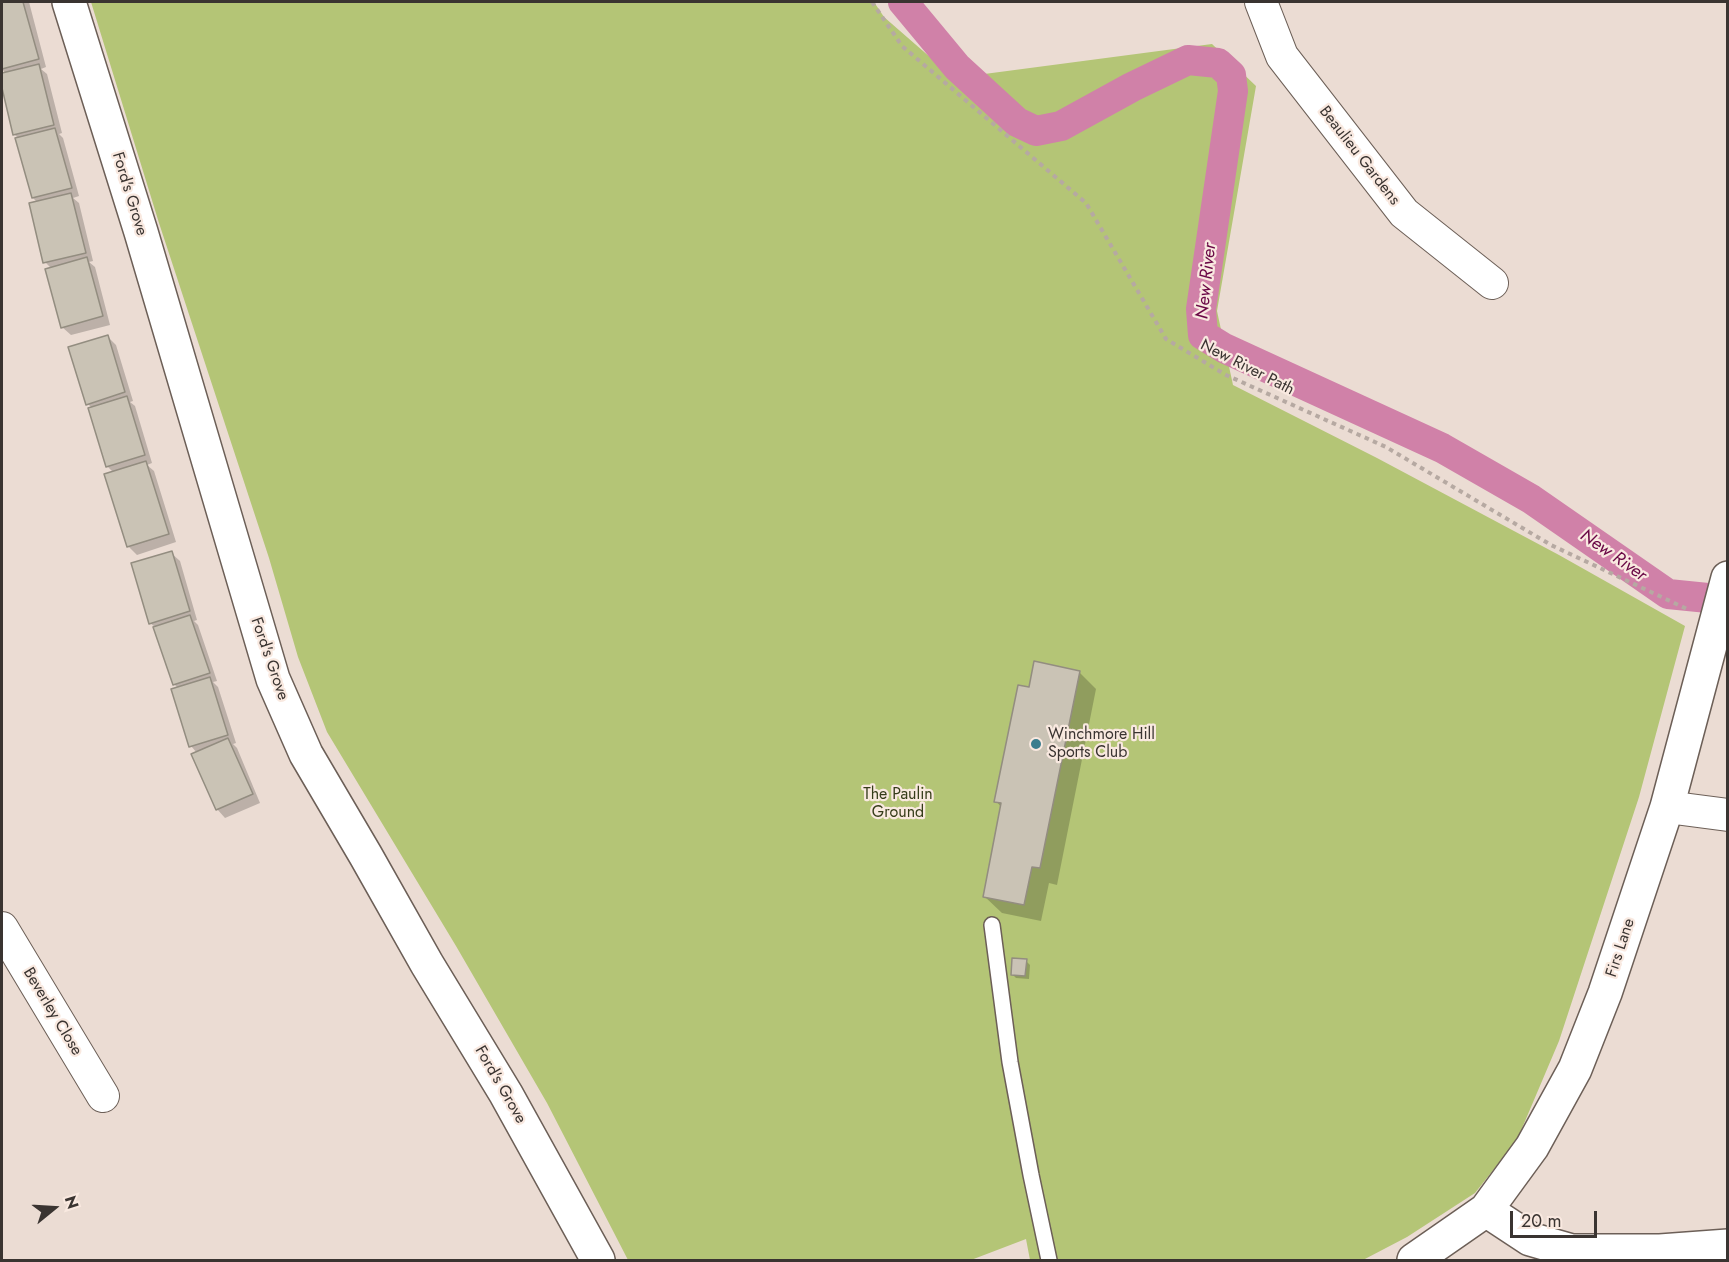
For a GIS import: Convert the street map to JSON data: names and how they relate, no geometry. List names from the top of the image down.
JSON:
{
  "streets": {
    "street": [
      "Beaulieu Gardens",
      "Ford's Grove",
      "Firs Lane",
      "Beverley Close"
    ],
    "path": ["New River Path"]
  },
  "water": ["New River"],
  "parks": ["The Paulin Ground"],
  "places": ["Winchmore Hill Sports Club"],
  "scale_bar": "20 m",
  "north": "right"
}
